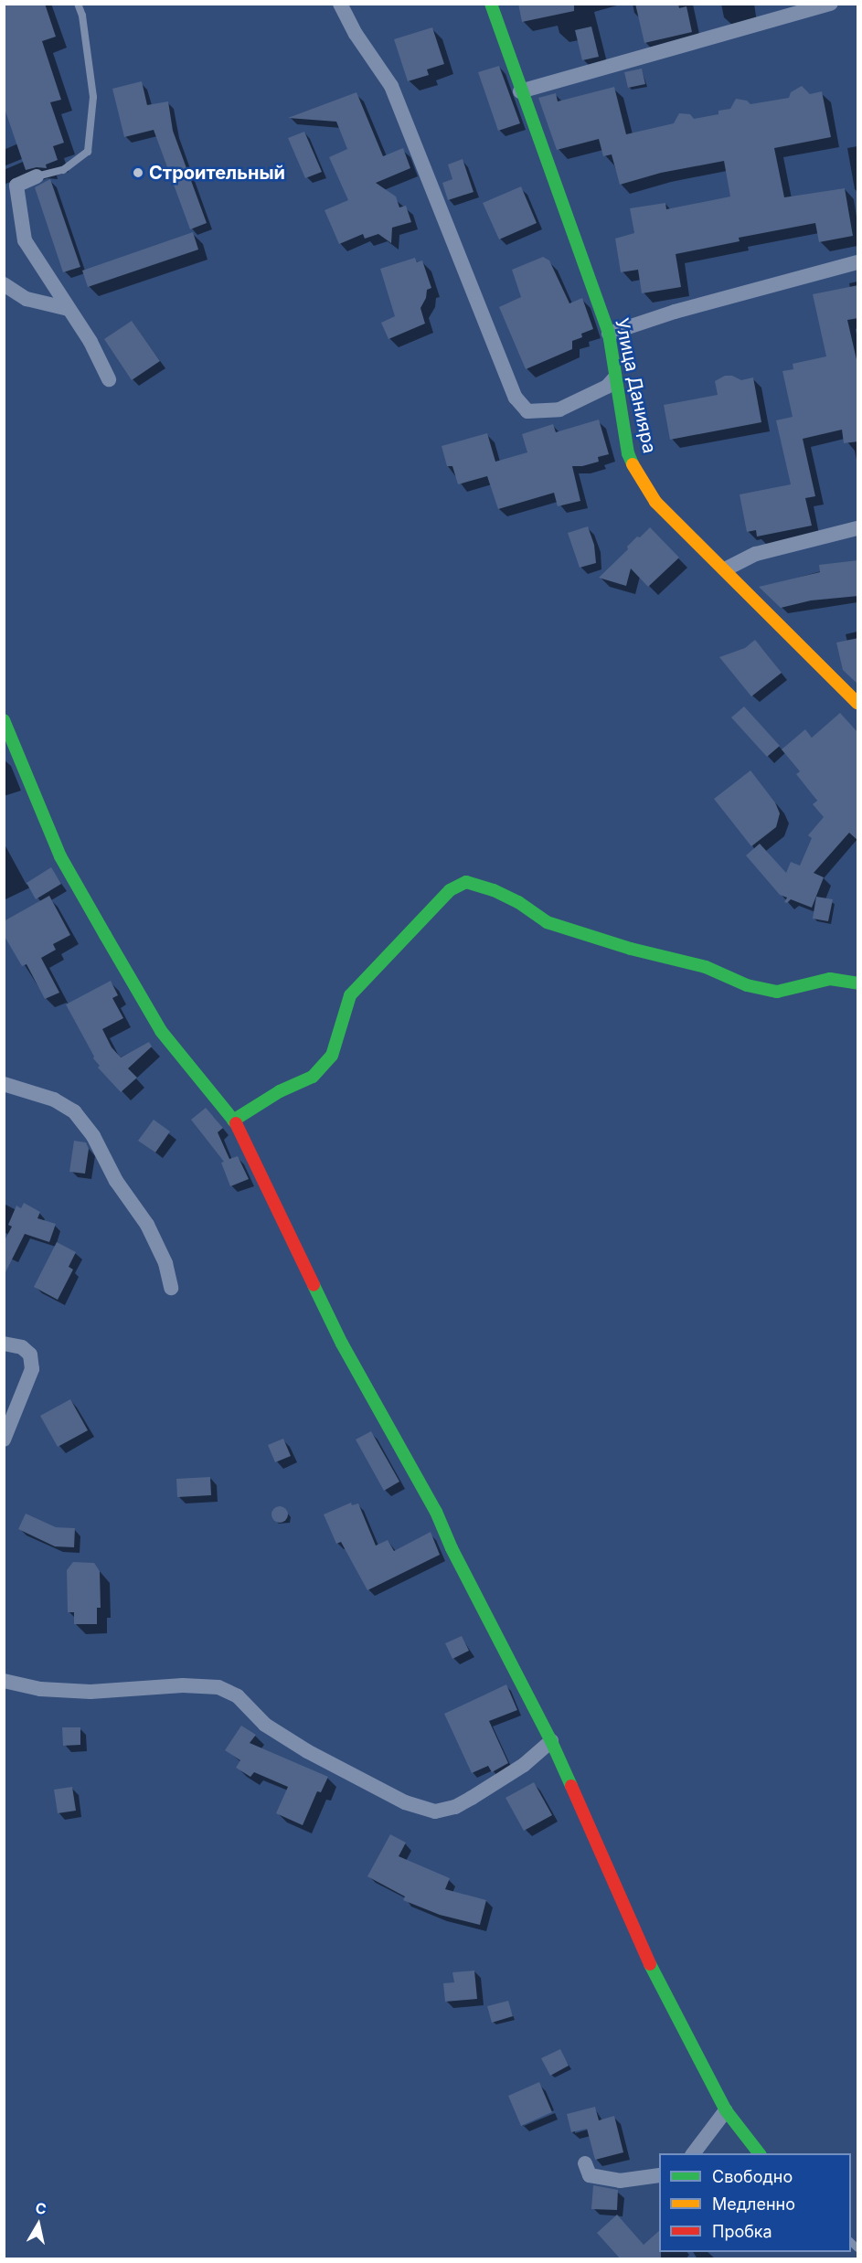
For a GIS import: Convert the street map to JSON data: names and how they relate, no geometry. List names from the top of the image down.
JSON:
{
  "streets": {
    "street": ["Улица Данияра"]
  },
  "places": ["Строительный"],
  "legend": ["Свободно", "Медленно", "Пробка"],
  "north": "top"
}
